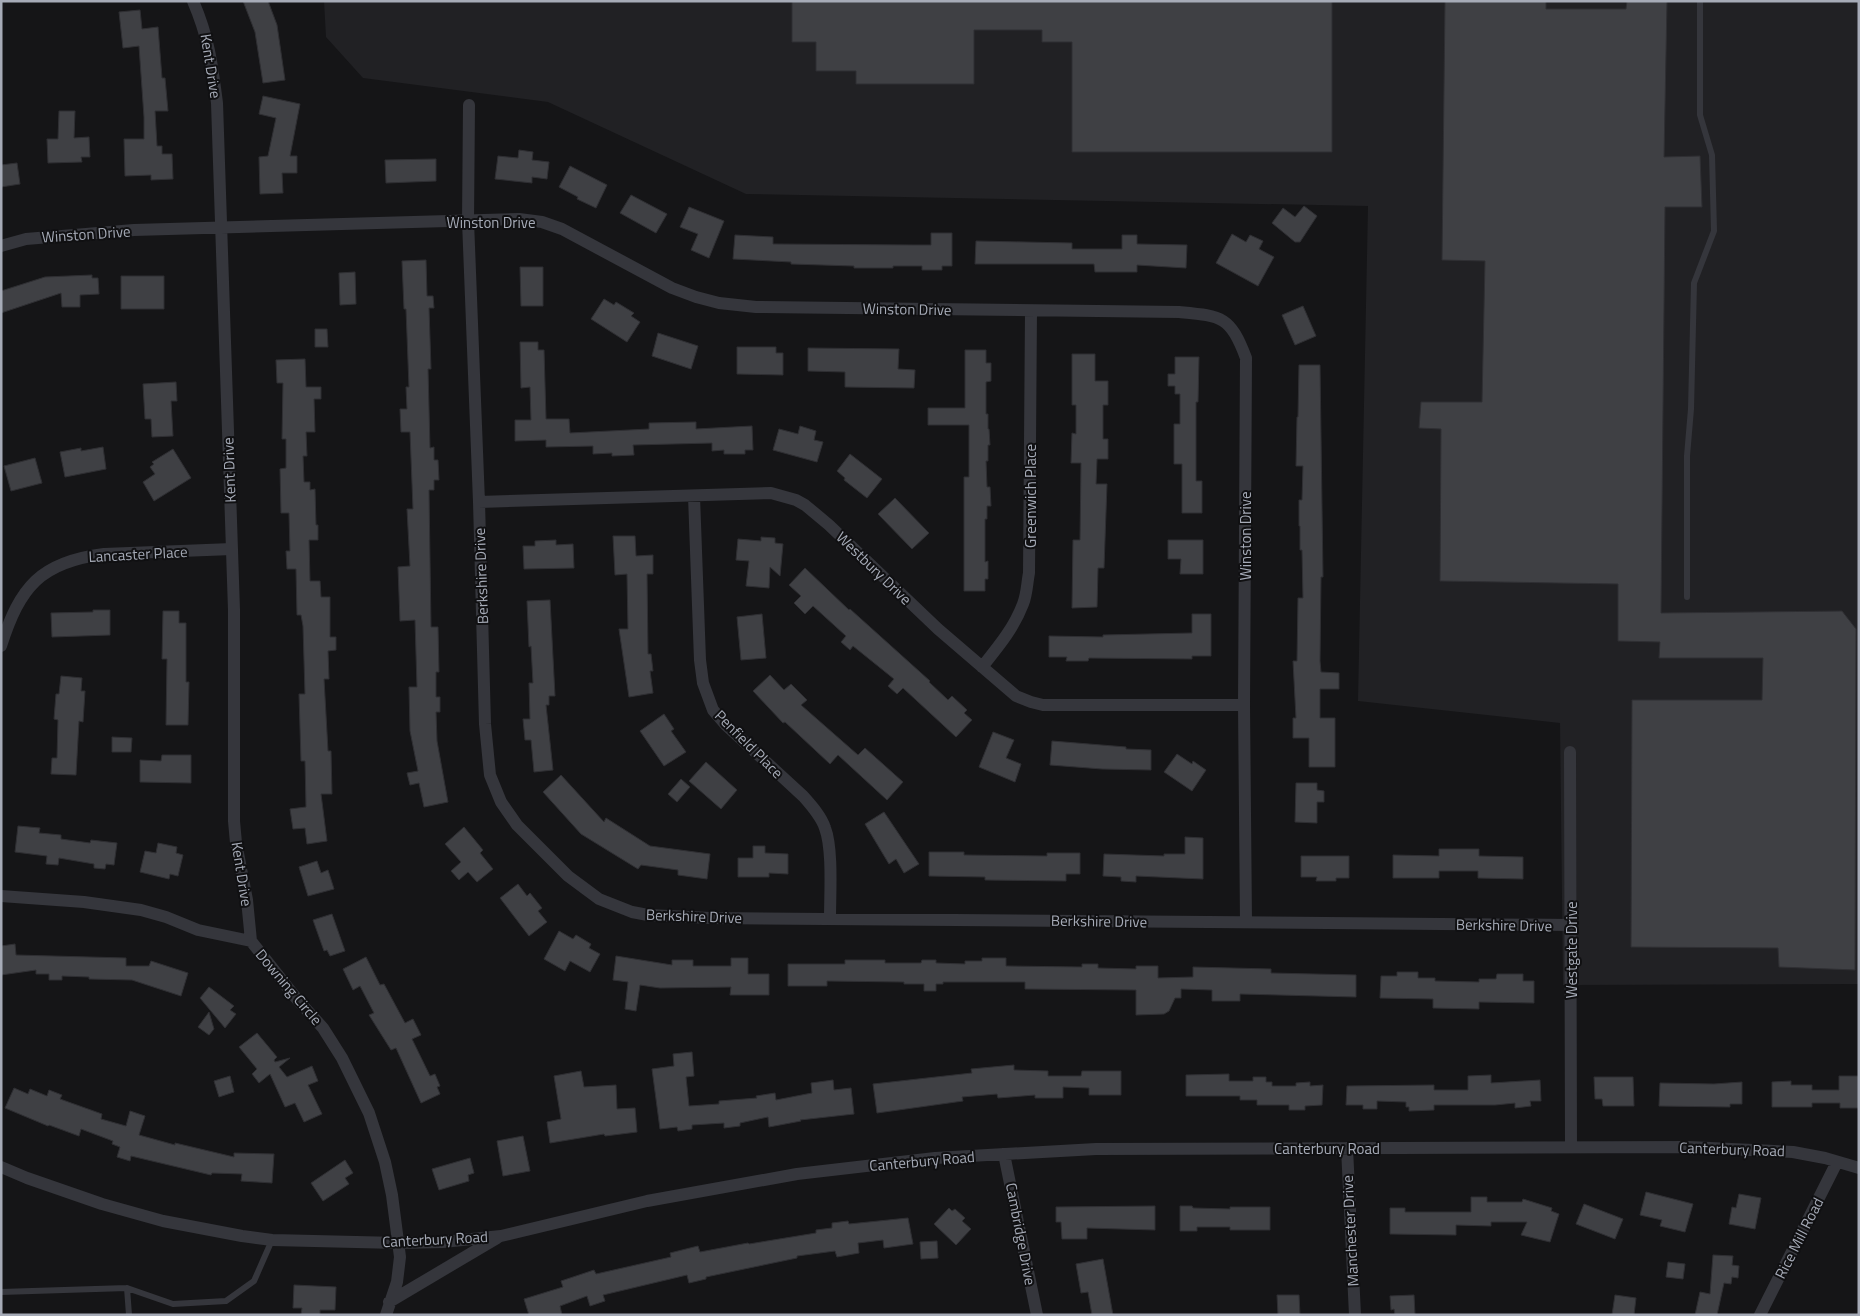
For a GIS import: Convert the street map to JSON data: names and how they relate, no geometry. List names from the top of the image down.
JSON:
{
  "streets": {
    "street": [
      "Kent Drive",
      "Winston Drive",
      "Greenwich Place",
      "Lancaster Place",
      "Westbury Drive",
      "Berkshire Drive",
      "Penfield Place",
      "Westgate Drive",
      "Downing Circle",
      "Canterbury Road",
      "Manchester Drive",
      "Cambridge Drive",
      "Rice Mill Road"
    ]
  },
  "crossings": [
    ["Kent Drive", "Winston Drive"],
    ["Kent Drive", "Lancaster Place"],
    ["Kent Drive", "Downing Circle"],
    ["Winston Drive", "Greenwich Place"],
    ["Winston Drive", "Westbury Drive"],
    ["Winston Drive", "Berkshire Drive"],
    ["Greenwich Place", "Westbury Drive"],
    ["Westbury Drive", "Berkshire Drive"],
    ["Westbury Drive", "Penfield Place"],
    ["Berkshire Drive", "Penfield Place"],
    ["Berkshire Drive", "Westgate Drive"],
    ["Westgate Drive", "Canterbury Road"],
    ["Downing Circle", "Canterbury Road"],
    ["Canterbury Road", "Manchester Drive"],
    ["Canterbury Road", "Cambridge Drive"],
    ["Canterbury Road", "Rice Mill Road"]
  ]
}
